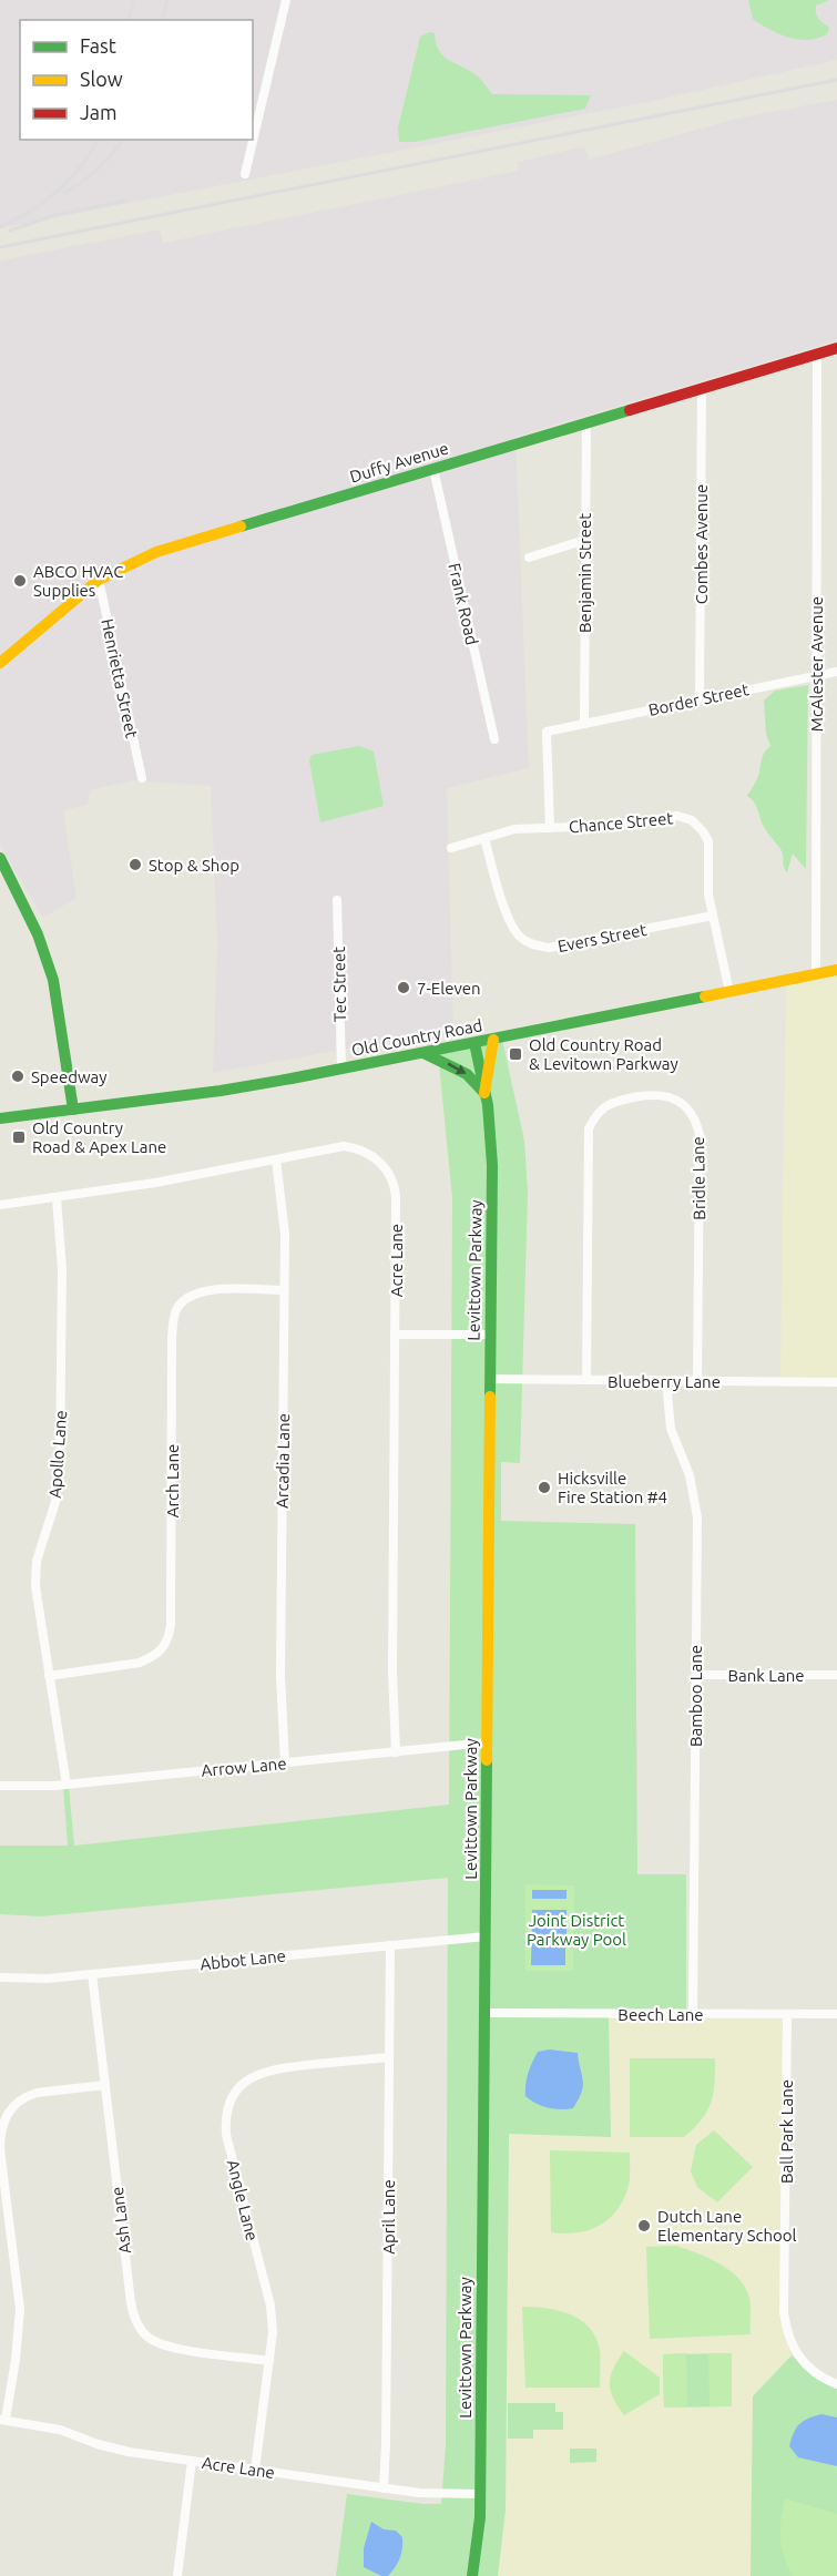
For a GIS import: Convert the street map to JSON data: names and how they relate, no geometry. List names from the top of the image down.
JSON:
{
  "streets": {
    "street": [
      "Duffy Avenue",
      "Combes Avenue",
      "Benjamin Street",
      "Frank Road",
      "McAlester Avenue",
      "Henrietta Street",
      "Border Street",
      "Chance Street",
      "Evers Street",
      "Tec Street",
      "Old Country Road",
      "Bridle Lane",
      "Acre Lane",
      "Levittown Parkway",
      "Blueberry Lane",
      "Apollo Lane",
      "Arcadia Lane",
      "Arch Lane",
      "Bank Lane",
      "Bamboo Lane",
      "Arrow Lane",
      "Abbot Lane",
      "Beech Lane",
      "Ball Park Lane",
      "Angle Lane",
      "April Lane",
      "Ash Lane"
    ]
  },
  "crossings": [
    ["Duffy Avenue", "Combes Avenue"],
    ["Duffy Avenue", "Benjamin Street"],
    ["Duffy Avenue", "Frank Road"],
    ["Duffy Avenue", "McAlester Avenue"],
    ["Duffy Avenue", "Henrietta Street"],
    ["Combes Avenue", "Border Street"],
    ["Benjamin Street", "Border Street"],
    ["McAlester Avenue", "Border Street"],
    ["McAlester Avenue", "Old Country Road"],
    ["Border Street", "Chance Street"],
    ["Chance Street", "Evers Street"],
    ["Chance Street", "Old Country Road"],
    ["Tec Street", "Old Country Road"],
    ["Old Country Road", "Levittown Parkway"],
    ["Bridle Lane", "Blueberry Lane"],
    ["Acre Lane", "Levittown Parkway"],
    ["Acre Lane", "Apollo Lane"],
    ["Acre Lane", "Arcadia Lane"],
    ["Acre Lane", "Arrow Lane"],
    ["Acre Lane", "Angle Lane"],
    ["Acre Lane", "April Lane"],
    ["Levittown Parkway", "Blueberry Lane"],
    ["Levittown Parkway", "Arrow Lane"],
    ["Levittown Parkway", "Abbot Lane"],
    ["Levittown Parkway", "Beech Lane"],
    ["Blueberry Lane", "Bamboo Lane"],
    ["Apollo Lane", "Arch Lane"],
    ["Apollo Lane", "Arrow Lane"],
    ["Arcadia Lane", "Arch Lane"],
    ["Arcadia Lane", "Arrow Lane"],
    ["Bank Lane", "Bamboo Lane"],
    ["Bamboo Lane", "Beech Lane"],
    ["Abbot Lane", "April Lane"],
    ["Abbot Lane", "Ash Lane"],
    ["Beech Lane", "Ball Park Lane"],
    ["Angle Lane", "April Lane"],
    ["Angle Lane", "Ash Lane"]
  ],
  "parks": ["Joint District Parkway Pool"],
  "places": {
    "other": [
      "ABCO HVAC Supplies",
      "Stop & Shop",
      "7-Eleven",
      "Speedway",
      "Hicksville Fire Station #4",
      "Dutch Lane Elementary School"
    ],
    "transit": ["Old Country Road & Levitown Parkway", "Old Country Road & Apex Lane"]
  },
  "legend": ["Fast", "Slow", "Jam"]
}
